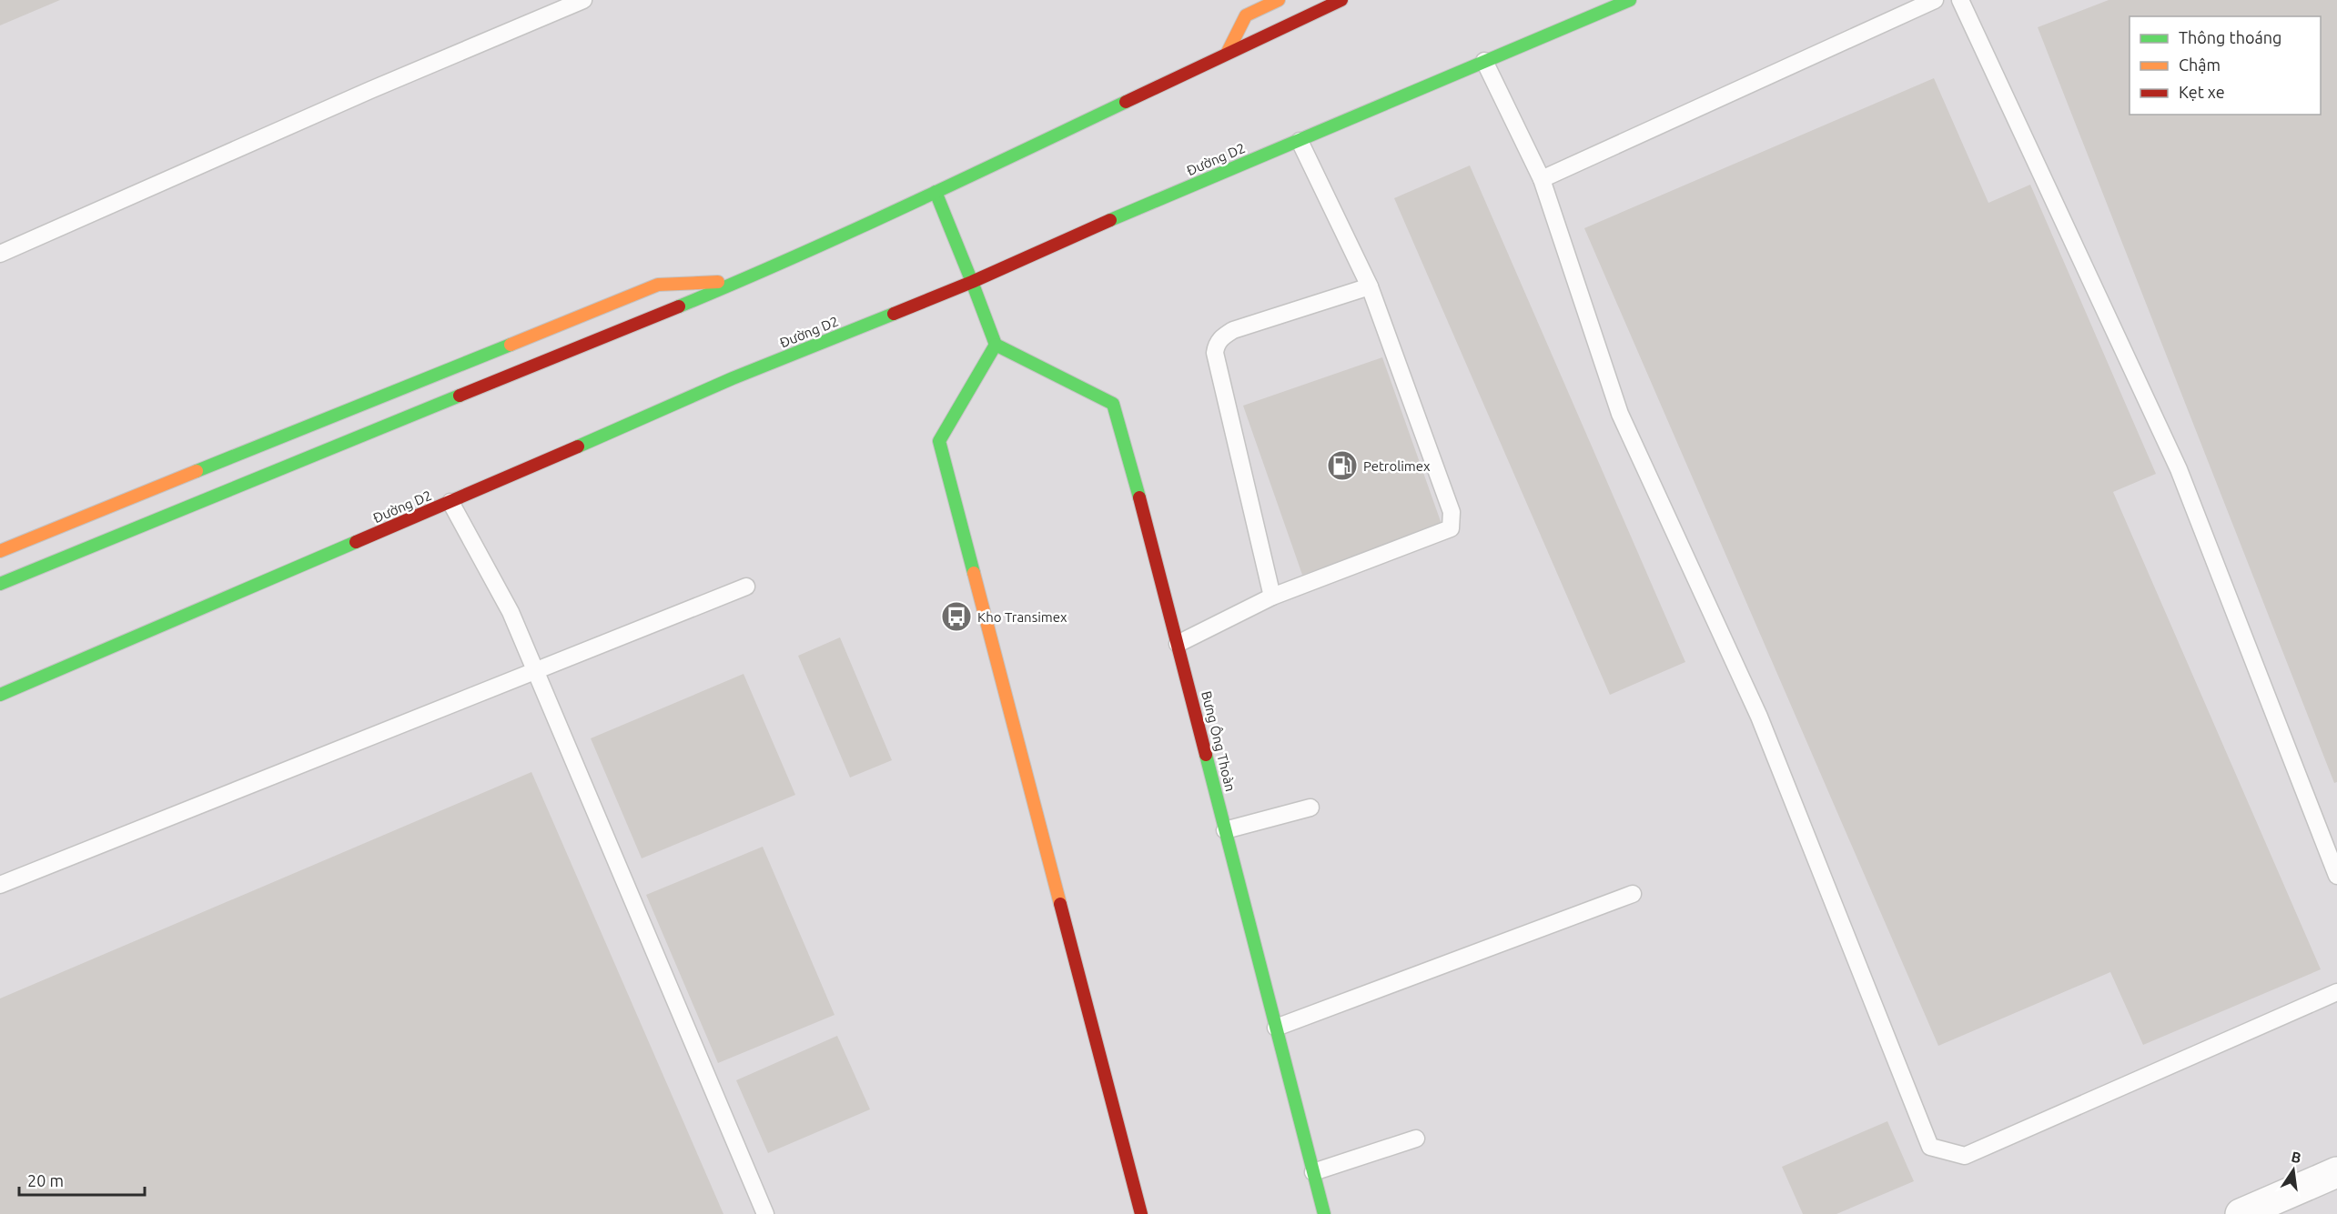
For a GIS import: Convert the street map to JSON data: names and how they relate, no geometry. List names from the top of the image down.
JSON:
{
  "streets": {
    "main road": ["Đường D2", "Bưng Ông Thoàn"]
  },
  "places": {
    "fuel station": ["Petrolimex"],
    "bus stop": ["Kho Transimex"]
  },
  "legend": ["Thông thoáng", "Chậm", "Kẹt xe"],
  "scale_bar": "20 m",
  "north": "top"
}
